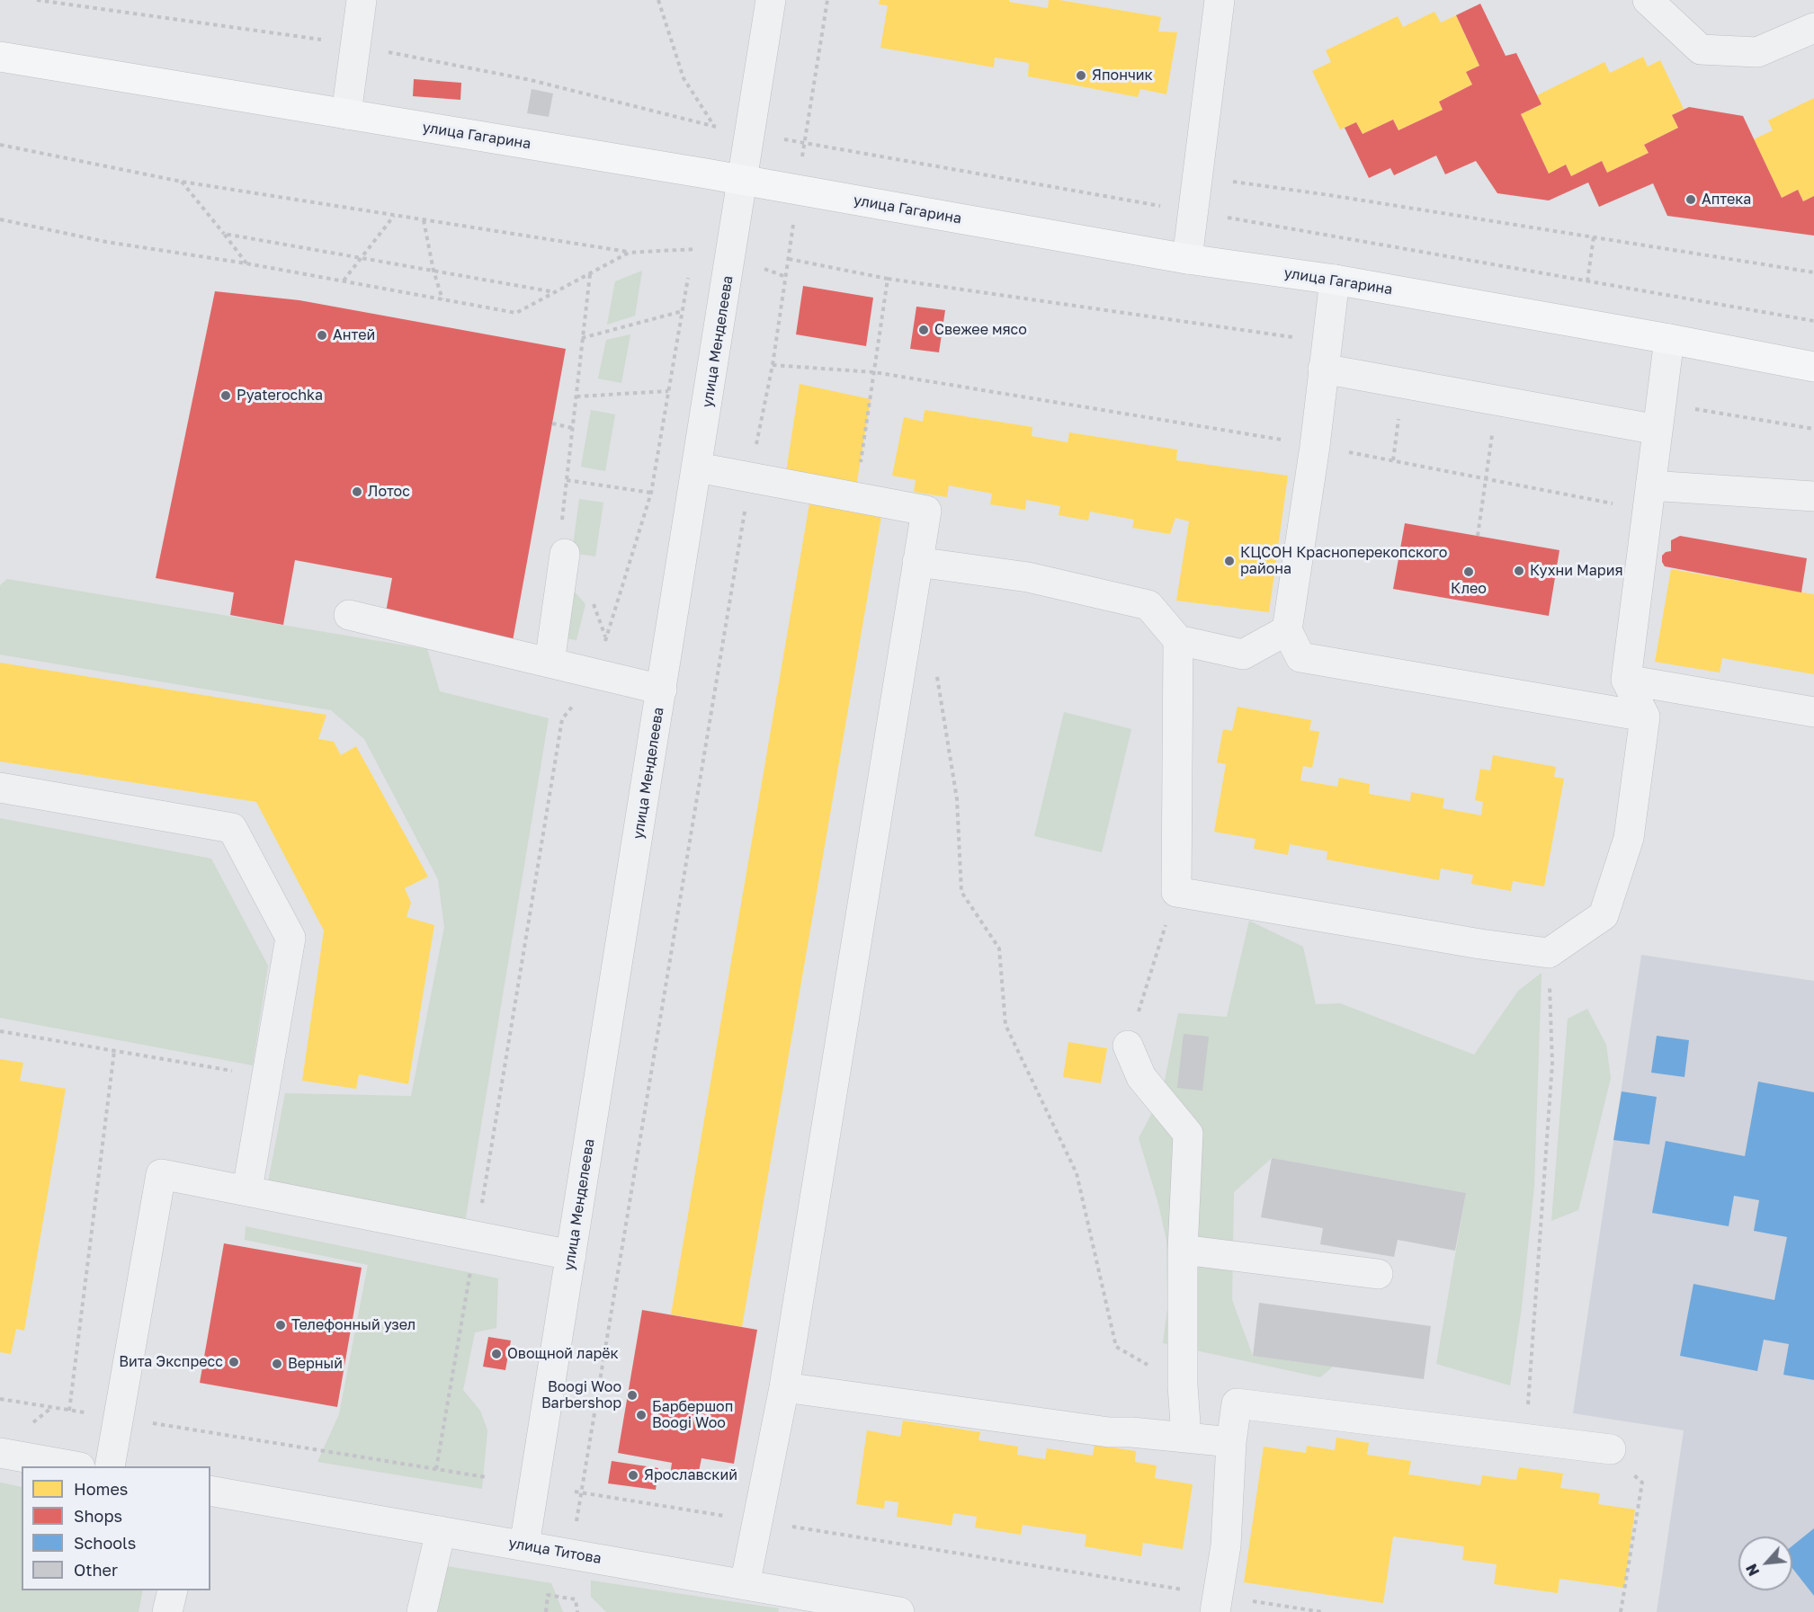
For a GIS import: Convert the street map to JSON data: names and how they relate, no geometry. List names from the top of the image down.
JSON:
{
  "streets": {
    "main road": ["улица Гагарина"],
    "street": ["улица Менделеева", "улица Титова"]
  },
  "crossings": [
    ["улица Гагарина", "улица Менделеева"],
    ["улица Менделеева", "улица Титова"]
  ],
  "places": [
    "Япончик",
    "Аптека",
    "Свежее мясо",
    "Антей",
    "Pyaterochka",
    "Лотос",
    "КЦСОН Красноперекопского района",
    "Кухни Мария",
    "Клео",
    "Телефонный узел",
    "Овощной ларёк",
    "Вита Экспресс",
    "Верный",
    "Boogi Woo Barbershop",
    "Барбершоп Boogi Woo",
    "Ярославский"
  ],
  "legend": [
    "Homes",
    "Shops",
    "Schools",
    "Other"
  ],
  "north": "bottom left"
}
